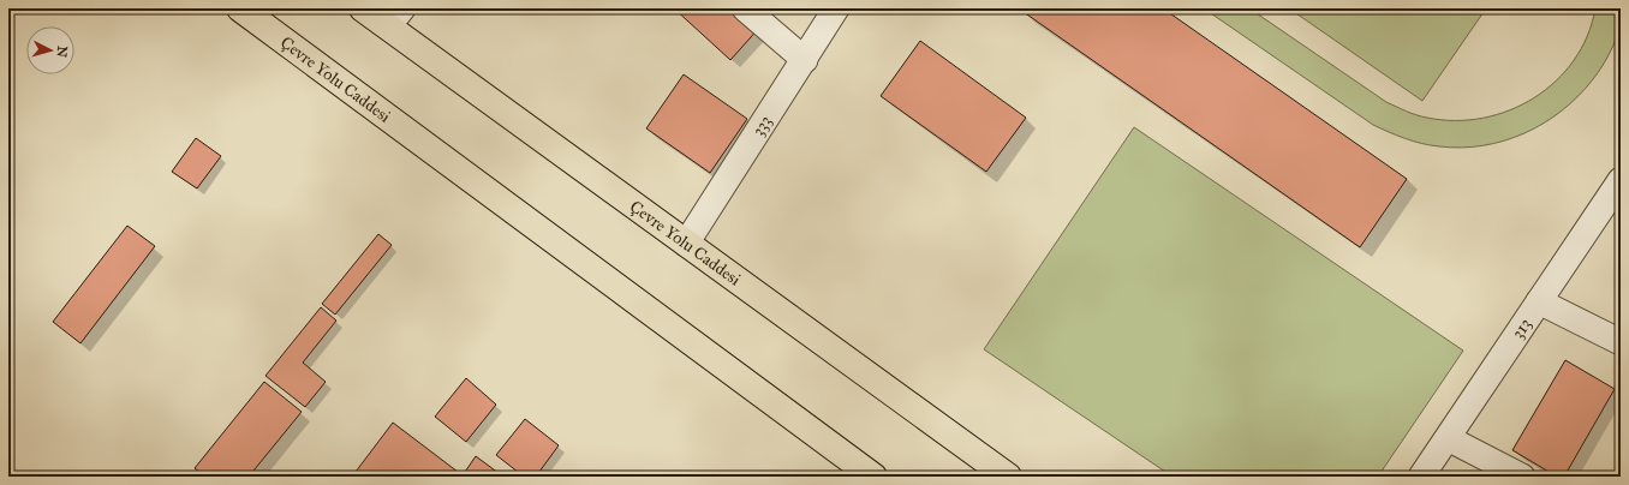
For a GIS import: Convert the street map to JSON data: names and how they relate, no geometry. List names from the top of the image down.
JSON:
{
  "streets": {
    "highway": ["Çevre Yolu Caddesi"],
    "street": ["333", "313"]
  },
  "crossings": [
    ["Çevre Yolu Caddesi", "333"]
  ],
  "north": "right"
}
